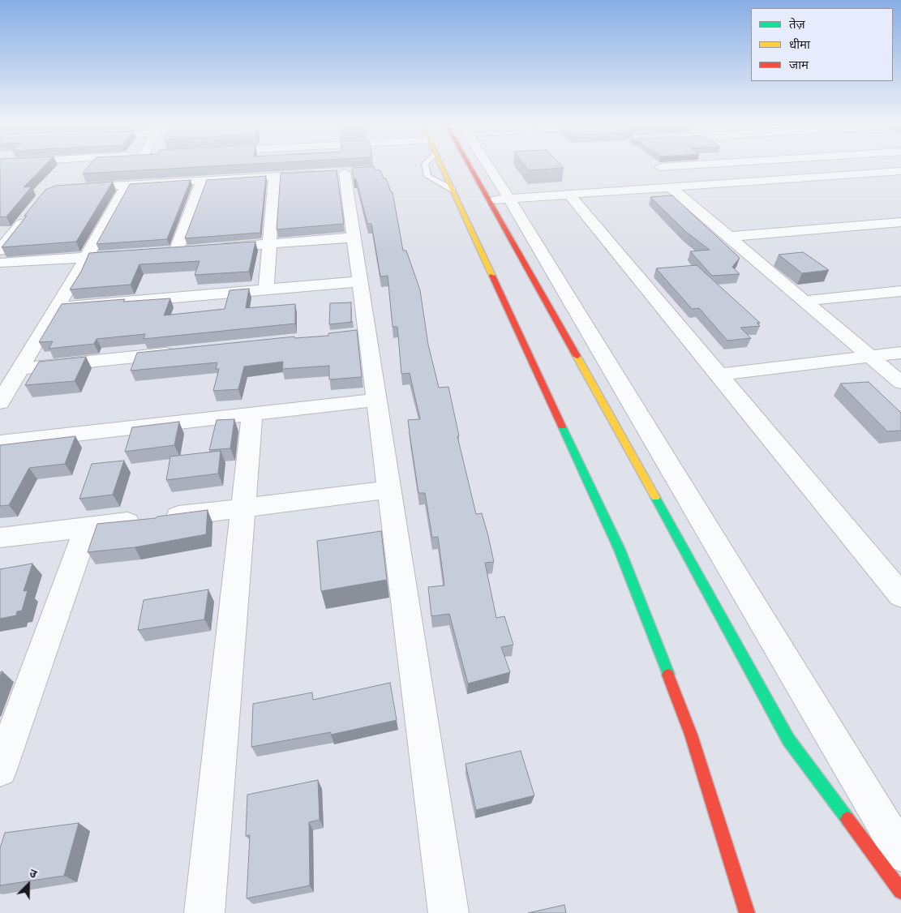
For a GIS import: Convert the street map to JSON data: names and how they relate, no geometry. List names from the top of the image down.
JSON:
{
  "legend": ["तेज़", "धीमा", "जाम"],
  "north": "top right"
}
